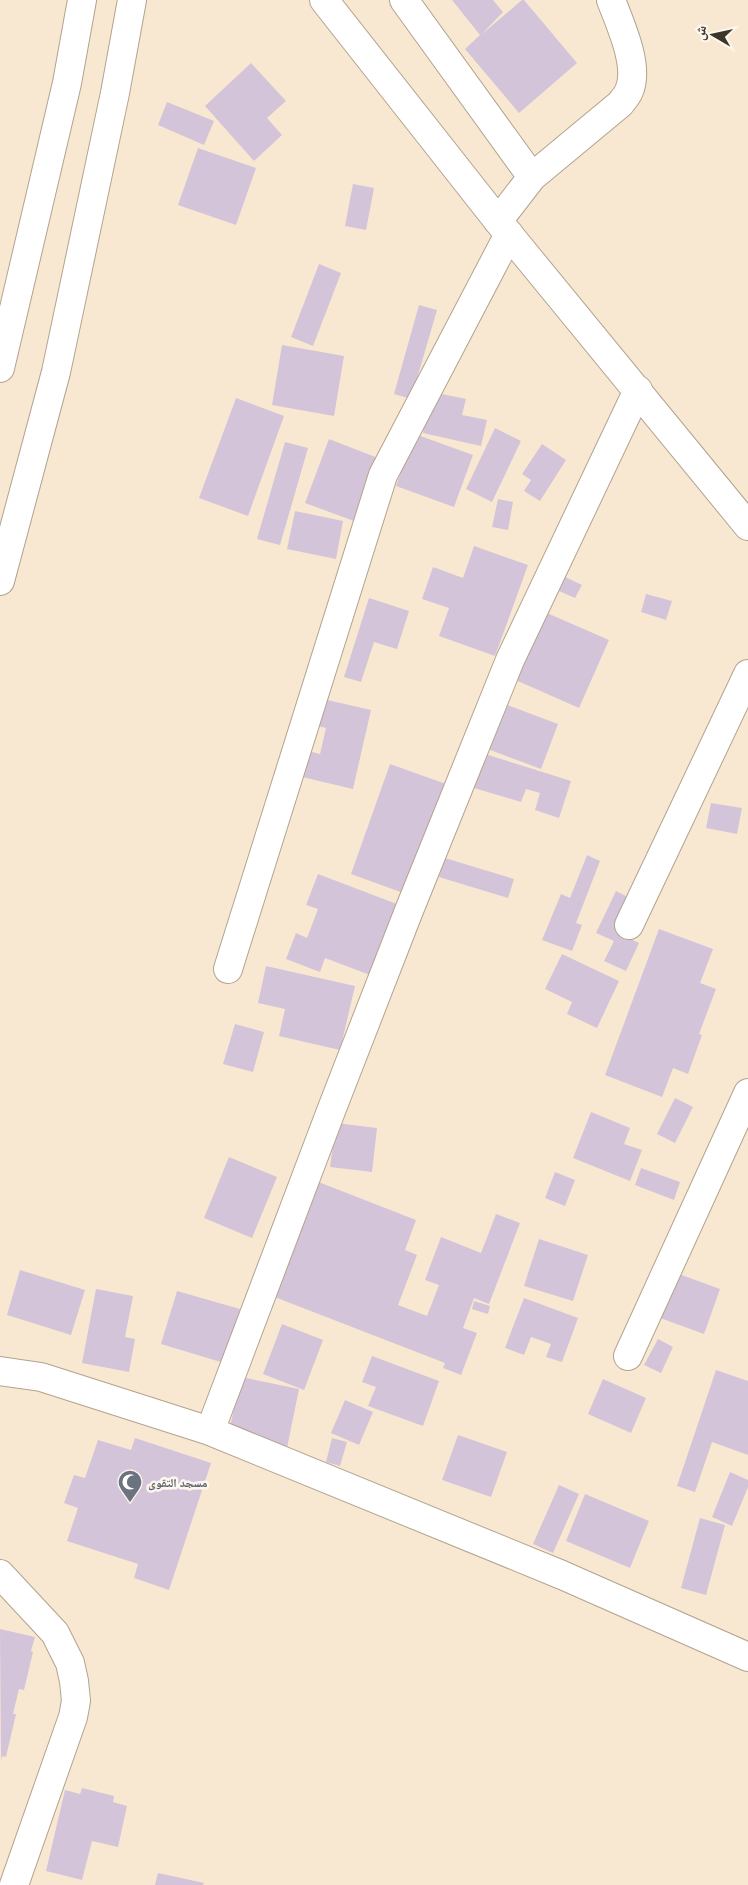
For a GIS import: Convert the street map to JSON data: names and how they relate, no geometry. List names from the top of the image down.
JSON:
{
  "places": {
    "mosque": ["مسجد التقوى"]
  },
  "north": "left"
}
